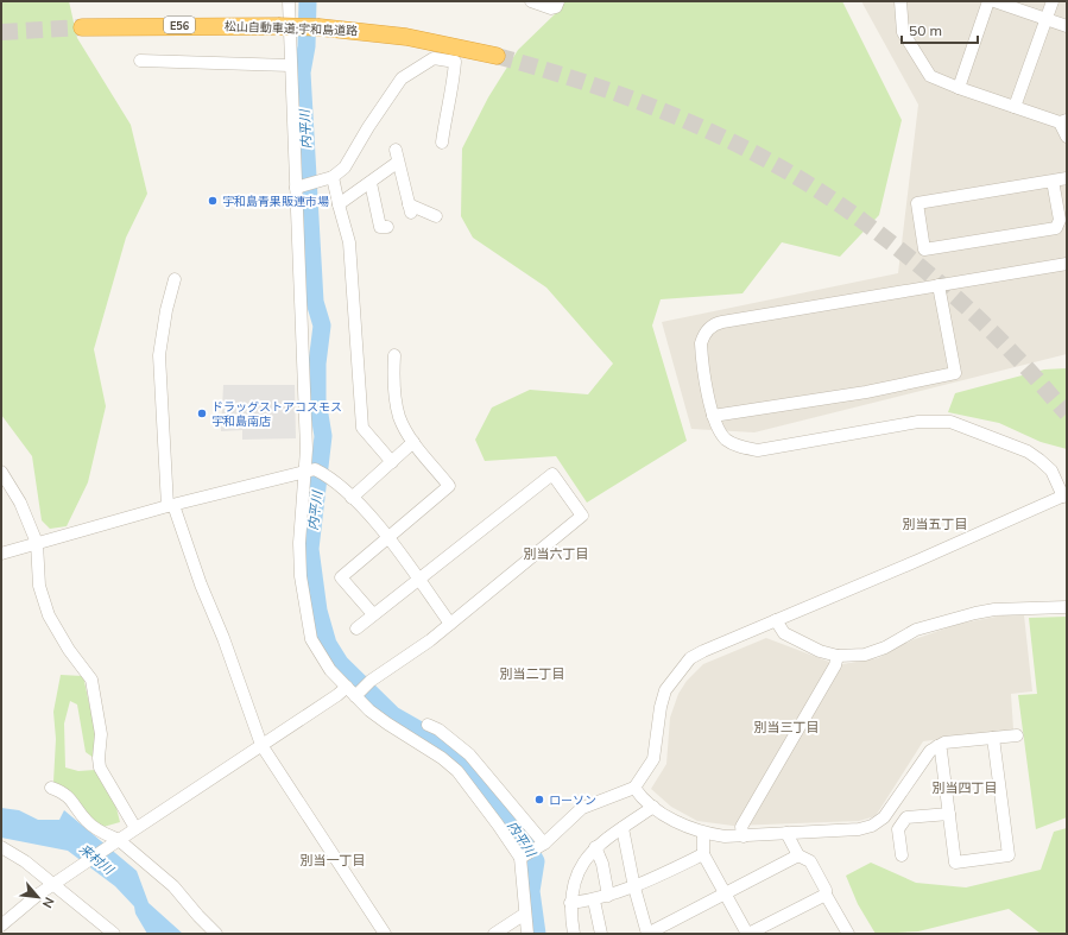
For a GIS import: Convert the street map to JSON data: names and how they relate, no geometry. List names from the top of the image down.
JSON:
{
  "streets": {
    "highway": ["E56", "松山自動車道;宇和島道路"]
  },
  "districts": [
    "別当五丁目",
    "別当六丁目",
    "別当二丁目",
    "別当三丁目",
    "別当四丁目",
    "別当一丁目"
  ],
  "water": ["内平川", "来村川"],
  "places": ["宇和島青果販連市場", "ドラッグストアコスモス 宇和島南店", "ローソン"],
  "scale_bar": "50 m",
  "north": "bottom right"
}
